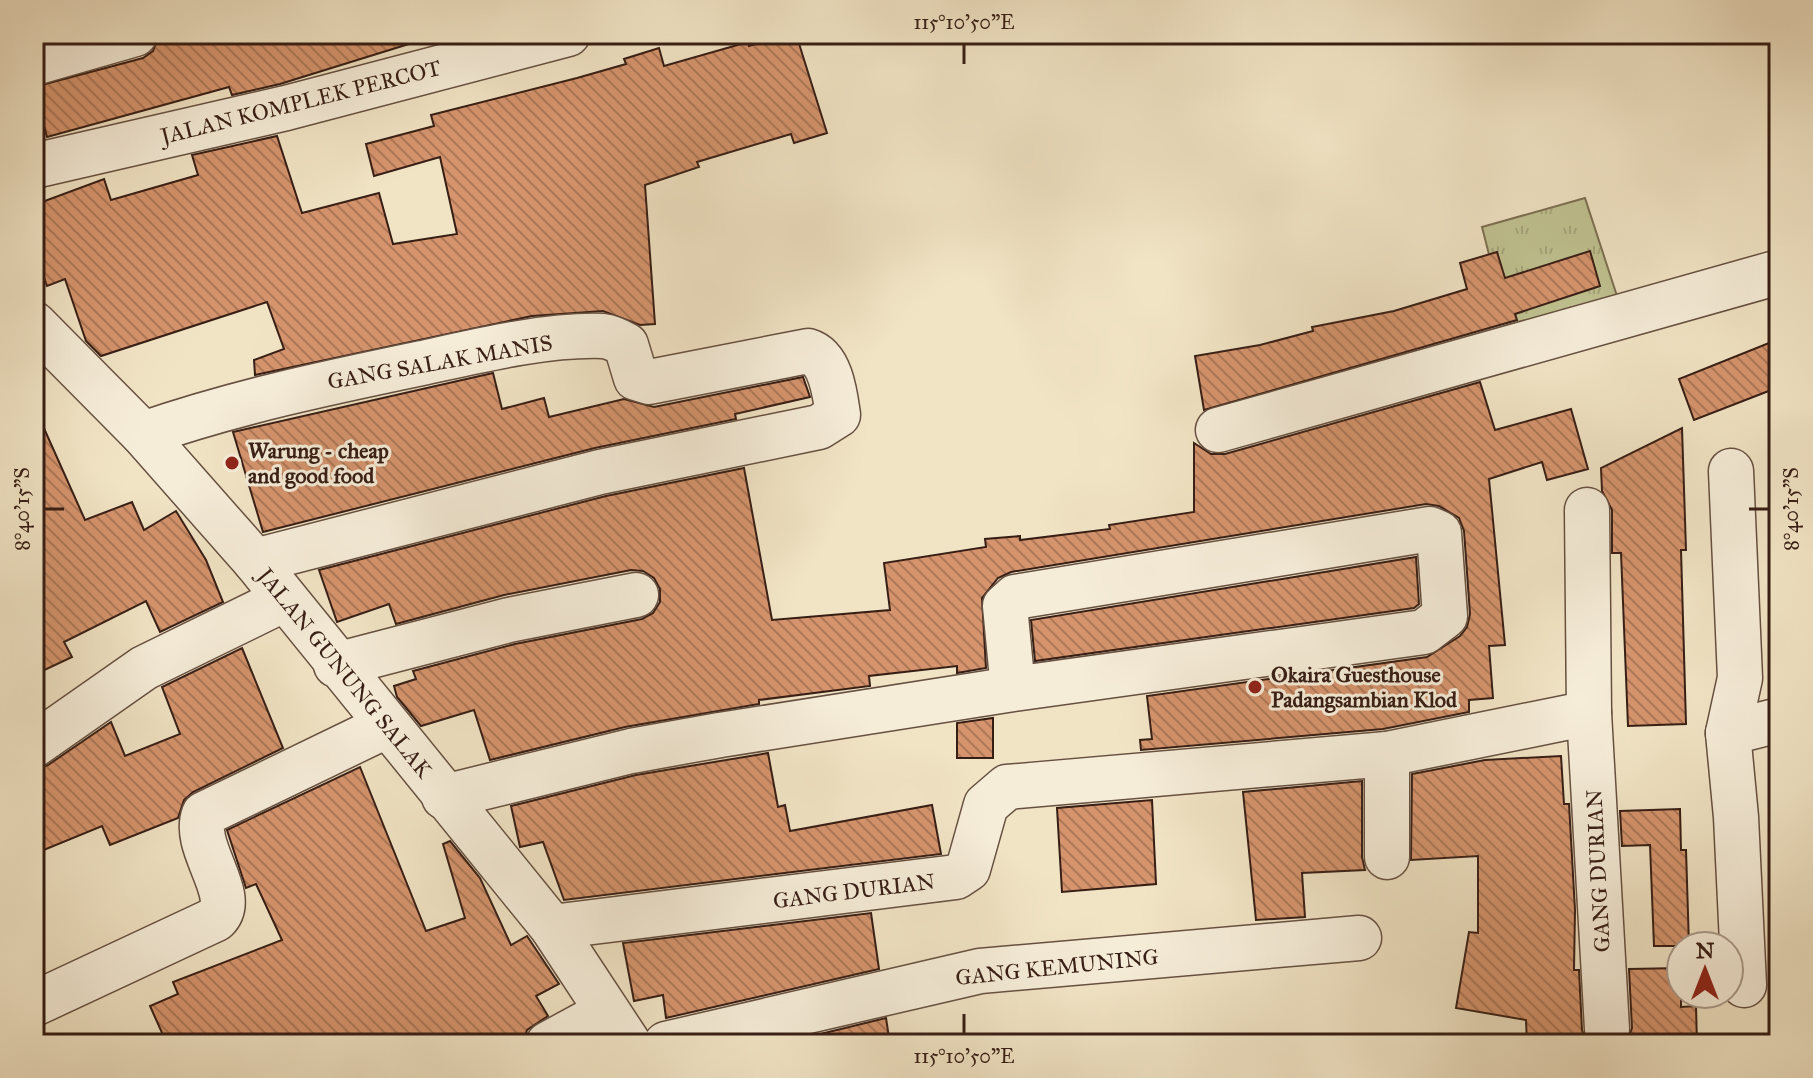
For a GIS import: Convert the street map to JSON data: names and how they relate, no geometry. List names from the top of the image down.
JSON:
{
  "streets": {
    "street": [
      "JALAN KOMPLEK PERCOT",
      "GANG SALAK MANIS",
      "JALAN GUNUNG SALAK",
      "GANG DURIAN",
      "GANG KEMUNING"
    ]
  },
  "crossings": [
    ["GANG SALAK MANIS", "JALAN GUNUNG SALAK"],
    ["JALAN GUNUNG SALAK", "GANG DURIAN"]
  ],
  "places": ["Warung - cheap and good food", "Okaira Guesthouse Padangsambian Klod"],
  "north": "top",
  "coordinates": ["115°10'50\"E", "8°40'15\"S"]
}
